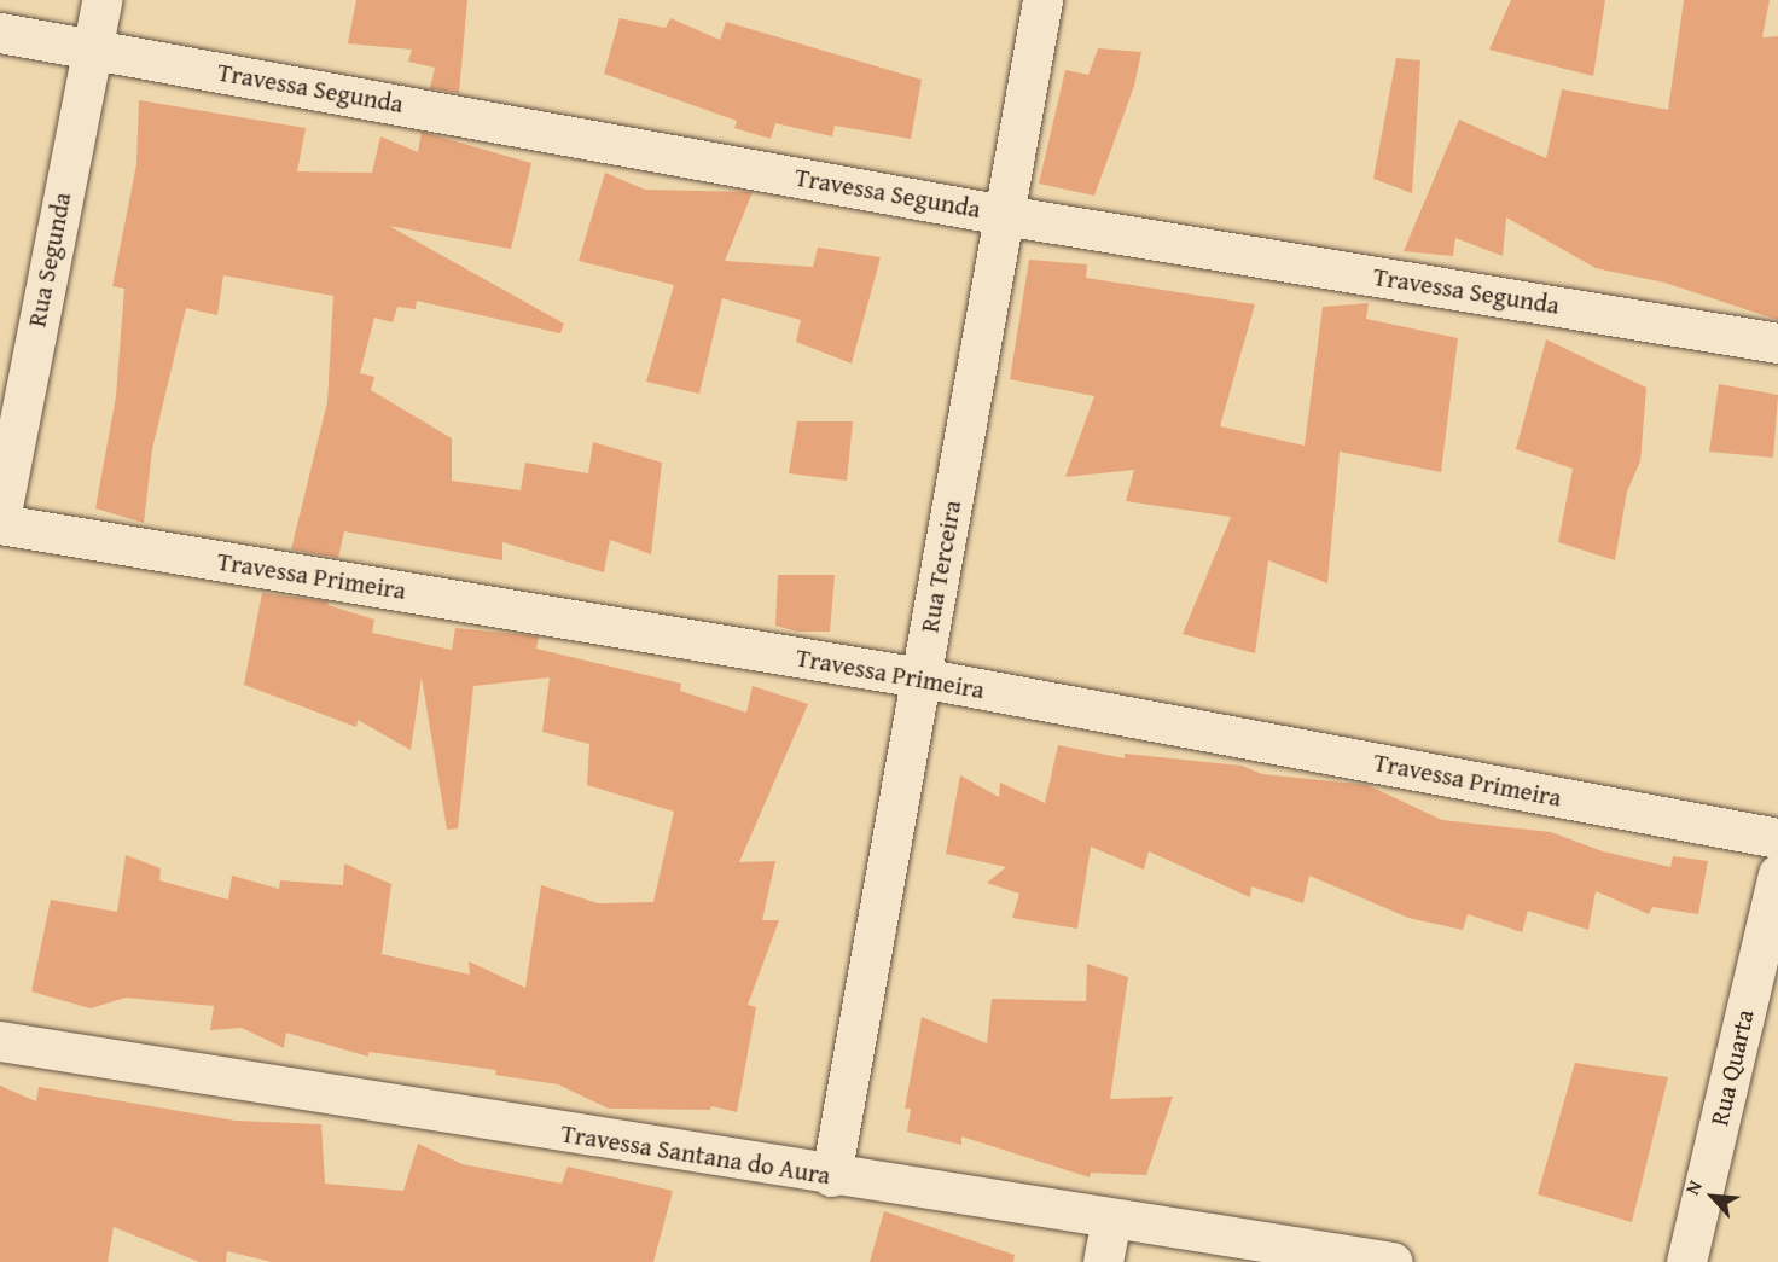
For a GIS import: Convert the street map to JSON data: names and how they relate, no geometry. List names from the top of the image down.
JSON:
{
  "streets": {
    "street": [
      "Travessa Segunda",
      "Rua Segunda",
      "Rua Terceira",
      "Travessa Primeira",
      "Rua Quarta",
      "Travessa Santana do Aura"
    ]
  },
  "crossings": [
    ["Travessa Segunda", "Rua Segunda"],
    ["Travessa Segunda", "Rua Terceira"],
    ["Rua Terceira", "Travessa Primeira"],
    ["Rua Terceira", "Travessa Santana do Aura"]
  ],
  "north": "top left"
}
